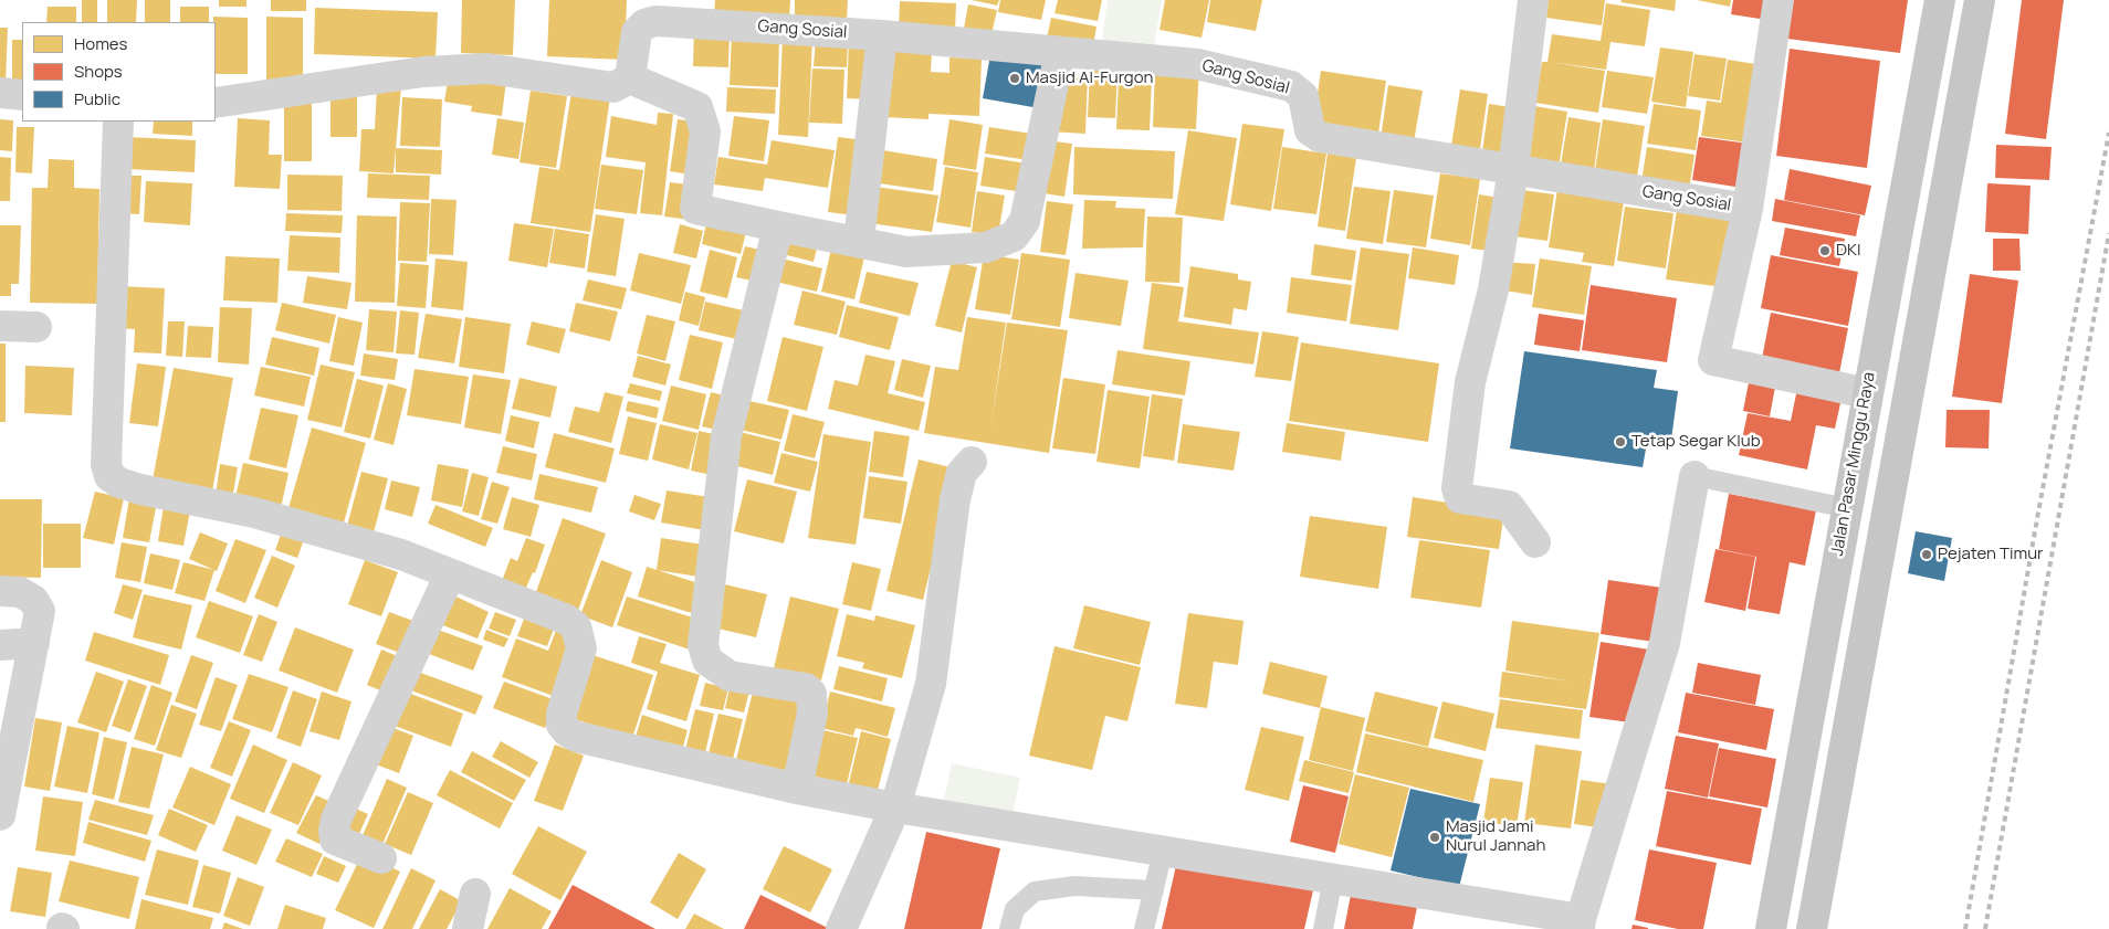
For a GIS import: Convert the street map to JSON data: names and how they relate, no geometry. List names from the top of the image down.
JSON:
{
  "streets": {
    "main road": ["Jalan Pasar Minggu Raya"],
    "street": ["Gang Sosial"]
  },
  "crossings": [
    ["Gang Sosial", "Jalan Pasar Minggu Raya"]
  ],
  "places": [
    "Masjid AI-Furgon",
    "DKI",
    "Tetap Segar Klub",
    "Pejaten Timur",
    "Masjid Jami Nurul Jannah"
  ],
  "legend": ["Homes", "Shops", "Public"]
}
